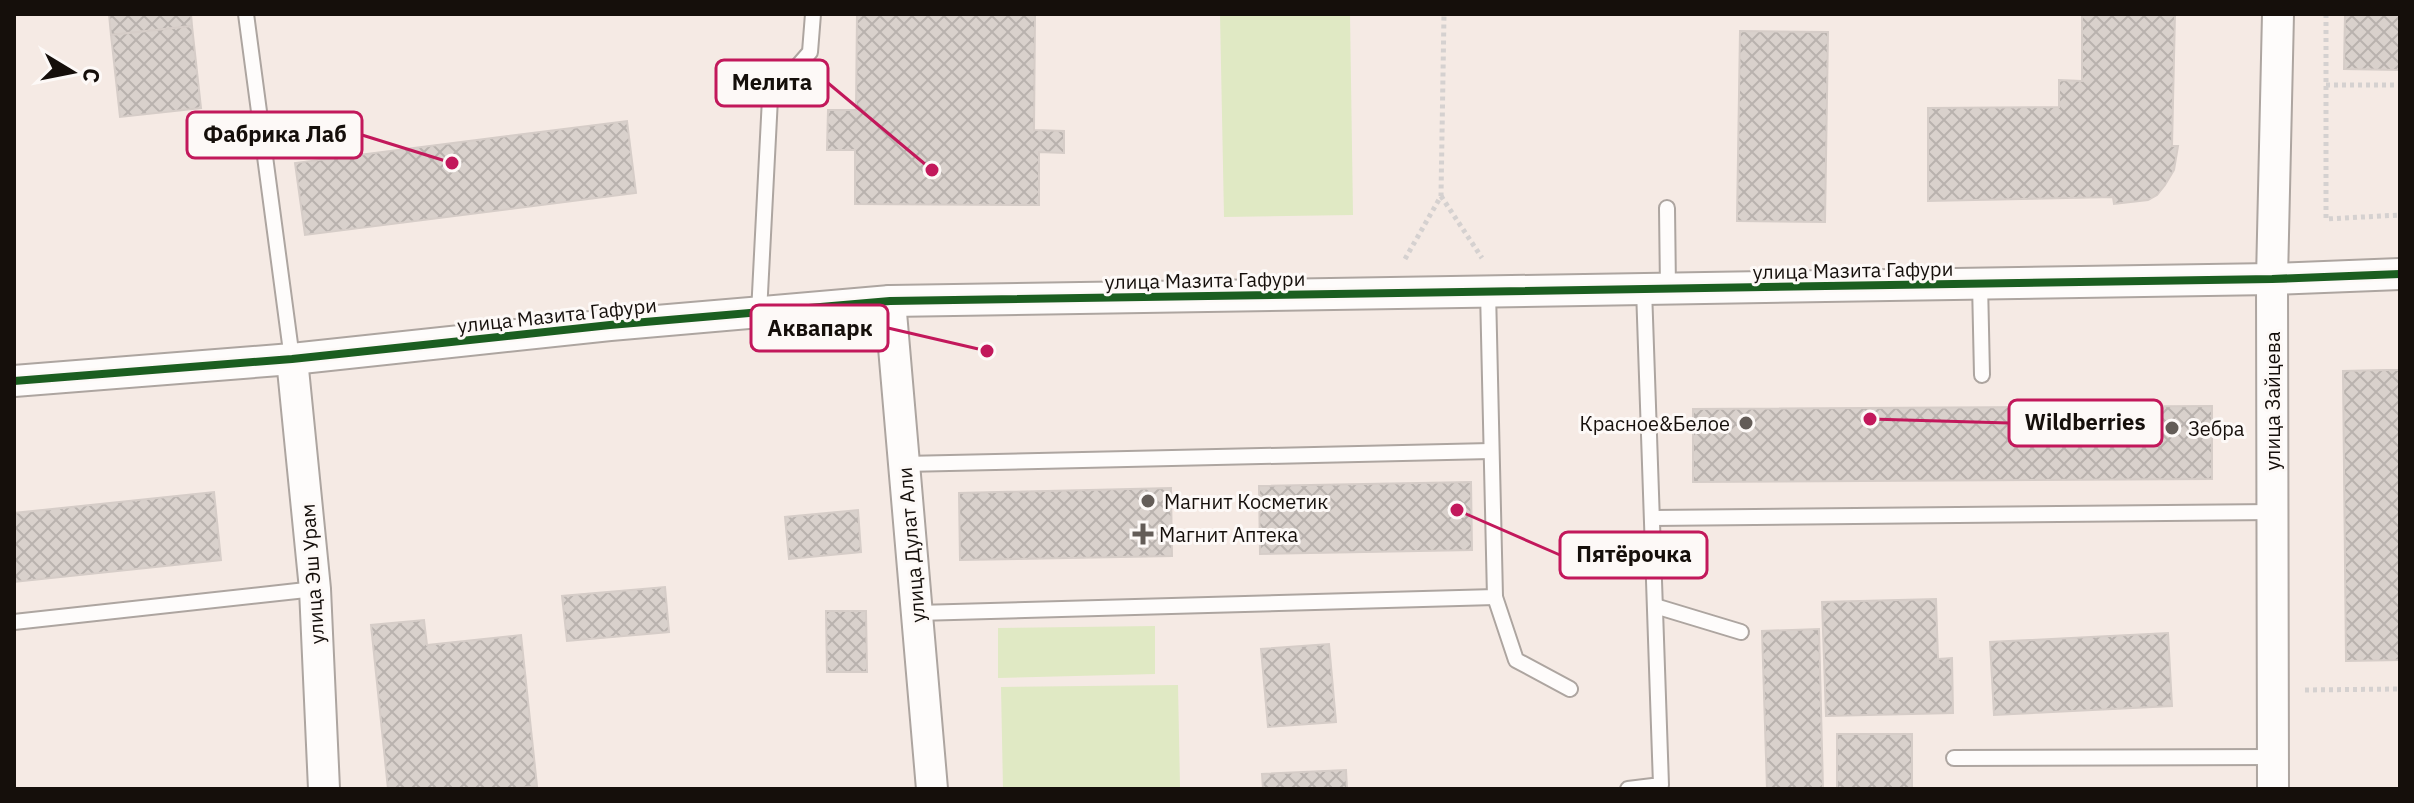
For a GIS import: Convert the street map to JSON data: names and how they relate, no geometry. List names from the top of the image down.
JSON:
{
  "streets": {
    "street": [
      "улица Мазита Гафури",
      "улица Зайцева",
      "улица Дулат Али",
      "улица Эш Урам"
    ]
  },
  "crossings": [
    ["улица Мазита Гафури", "улица Зайцева"],
    ["улица Мазита Гафури", "улица Дулат Али"],
    ["улица Мазита Гафури", "улица Эш Урам"]
  ],
  "places": {
    "other": [
      "Фабрика Лаб",
      "Мелита",
      "Аквапарк",
      "Wildberries",
      "Красное&Белое",
      "Зебра",
      "Магнит Косметик",
      "Пятёрочка"
    ],
    "health": ["Магнит Аптека"]
  },
  "north": "right"
}
